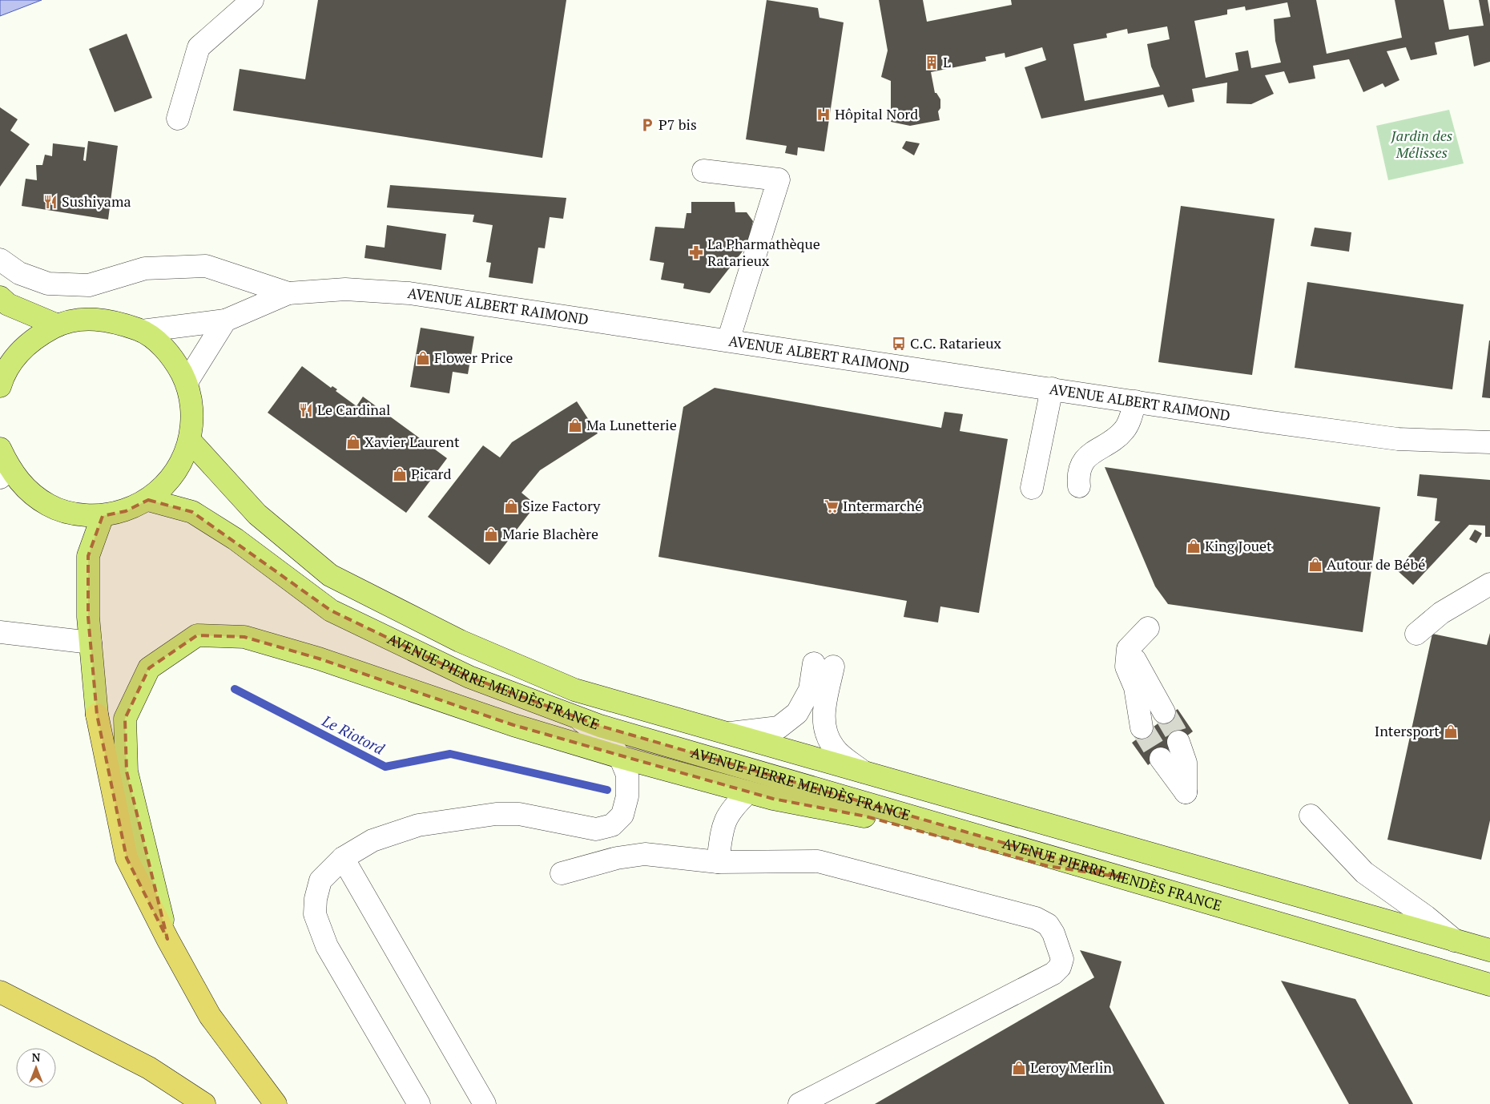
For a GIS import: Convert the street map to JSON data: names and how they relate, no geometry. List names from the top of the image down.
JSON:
{
  "streets": {
    "main road": ["AVENUE PIERRE MENDÈS FRANCE"],
    "street": ["AVENUE ALBERT RAIMOND"]
  },
  "water": ["Le Riotord"],
  "parks": ["Jardin des Mélisses"],
  "places": {
    "building": ["L"],
    "hospital": ["Hôpital Nord"],
    "parking": ["P7 bis"],
    "restaurant": ["Sushiyama", "Le Cardinal"],
    "pharmacy": ["La Pharmathèque Ratarieux"],
    "bus stop": ["C.C. Ratarieux"],
    "shop": [
      "Flower Price",
      "Ma Lunetterie",
      "Xavier Laurent",
      "Picard",
      "Size Factory",
      "Marie Blachère",
      "King Jouet",
      "Autour de Bébé",
      "Intersport",
      "Leroy Merlin"
    ],
    "supermarket": ["Intermarché"]
  },
  "north": "top"
}
